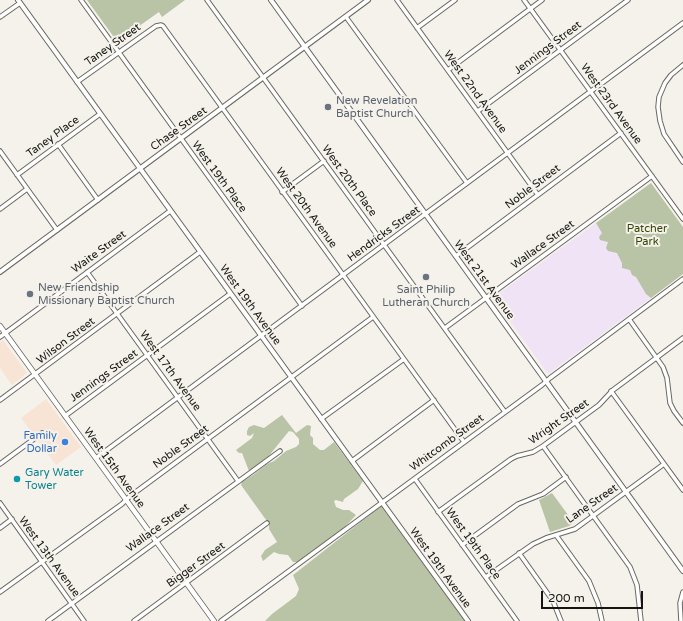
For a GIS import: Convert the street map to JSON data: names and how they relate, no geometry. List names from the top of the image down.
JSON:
{
  "streets": {
    "main road": ["West 15th Avenue"],
    "street": [
      "Taney Street",
      "Jennings Street",
      "West 22nd Avenue",
      "West 23rd Avenue",
      "Chase Street",
      "Taney Place",
      "West 19th Place",
      "West 20th Place",
      "Noble Street",
      "West 20th Avenue",
      "Hendricks Street",
      "Wallace Street",
      "Waite Street",
      "West 21st Avenue",
      "West 19th Avenue",
      "Wilson Street",
      "West 17th Avenue",
      "Wright Street",
      "Whitcomb Street",
      "Lane Street",
      "West 13th Avenue",
      "Bigger Street"
    ]
  },
  "crossings": [
    ["Taney Street", "West 19th Place"],
    ["Taney Street", "West 20th Avenue"],
    ["Taney Street", "West 19th Avenue"],
    ["Jennings Street", "West 22nd Avenue"],
    ["Jennings Street", "West 23rd Avenue"],
    ["Jennings Street", "West 19th Avenue"],
    ["Jennings Street", "West 17th Avenue"],
    ["Jennings Street", "West 15th Avenue"],
    ["West 22nd Avenue", "Noble Street"],
    ["West 22nd Avenue", "Hendricks Street"],
    ["West 23rd Avenue", "Noble Street"],
    ["West 23rd Avenue", "Hendricks Street"],
    ["West 23rd Avenue", "Wallace Street"],
    ["Chase Street", "West 19th Place"],
    ["Chase Street", "West 20th Place"],
    ["Chase Street", "West 20th Avenue"],
    ["Chase Street", "West 21st Avenue"],
    ["Chase Street", "West 19th Avenue"],
    ["Taney Place", "West 19th Avenue"],
    ["West 19th Place", "Hendricks Street"],
    ["West 19th Place", "Wright Street"],
    ["West 19th Place", "Whitcomb Street"],
    ["West 19th Place", "Lane Street"],
    ["West 20th Place", "Hendricks Street"],
    ["West 20th Place", "Wallace Street"],
    ["West 20th Place", "Whitcomb Street"],
    ["Noble Street", "West 20th Avenue"],
    ["Noble Street", "West 21st Avenue"],
    ["Noble Street", "West 19th Avenue"],
    ["Noble Street", "West 17th Avenue"],
    ["Noble Street", "West 15th Avenue"],
    ["Noble Street", "West 13th Avenue"],
    ["West 20th Avenue", "Hendricks Street"],
    ["West 20th Avenue", "Whitcomb Street"],
    ["Hendricks Street", "West 21st Avenue"],
    ["Hendricks Street", "West 19th Avenue"],
    ["Hendricks Street", "West 17th Avenue"],
    ["Hendricks Street", "West 15th Avenue"],
    ["Wallace Street", "West 21st Avenue"],
    ["Wallace Street", "West 17th Avenue"],
    ["Wallace Street", "West 15th Avenue"],
    ["Wallace Street", "West 13th Avenue"],
    ["Waite Street", "West 19th Avenue"],
    ["Waite Street", "West 17th Avenue"],
    ["Waite Street", "West 15th Avenue"],
    ["West 21st Avenue", "Wright Street"],
    ["West 21st Avenue", "Whitcomb Street"],
    ["West 21st Avenue", "Lane Street"],
    ["West 19th Avenue", "Wilson Street"],
    ["West 19th Avenue", "Whitcomb Street"],
    ["Wilson Street", "West 17th Avenue"],
    ["Wilson Street", "West 15th Avenue"],
    ["West 15th Avenue", "Bigger Street"]
  ],
  "parks": ["Patcher Park"],
  "places": [
    "New Revelation Baptist Church",
    "Saint Philip Lutheran Church",
    "New Friendship Missionary Baptist Church",
    "Family Dollar",
    "Gary Water Tower"
  ],
  "scale_bar": "200 m"
}
